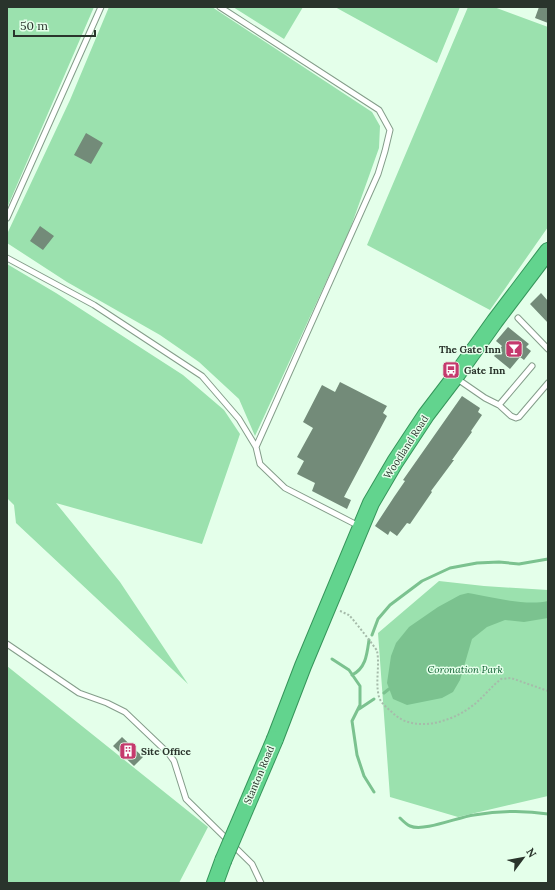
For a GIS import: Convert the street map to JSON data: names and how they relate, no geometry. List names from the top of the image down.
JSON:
{
  "streets": {
    "highway": ["Woodland Road", "Stanton Road"]
  },
  "crossings": [
    ["Woodland Road", "Stanton Road"]
  ],
  "parks": ["Coronation Park"],
  "places": {
    "bar": ["The Gate Inn"],
    "bus stop": ["Gate Inn"],
    "building": ["Site Office"]
  },
  "scale_bar": "50 m",
  "north": "top right"
}
